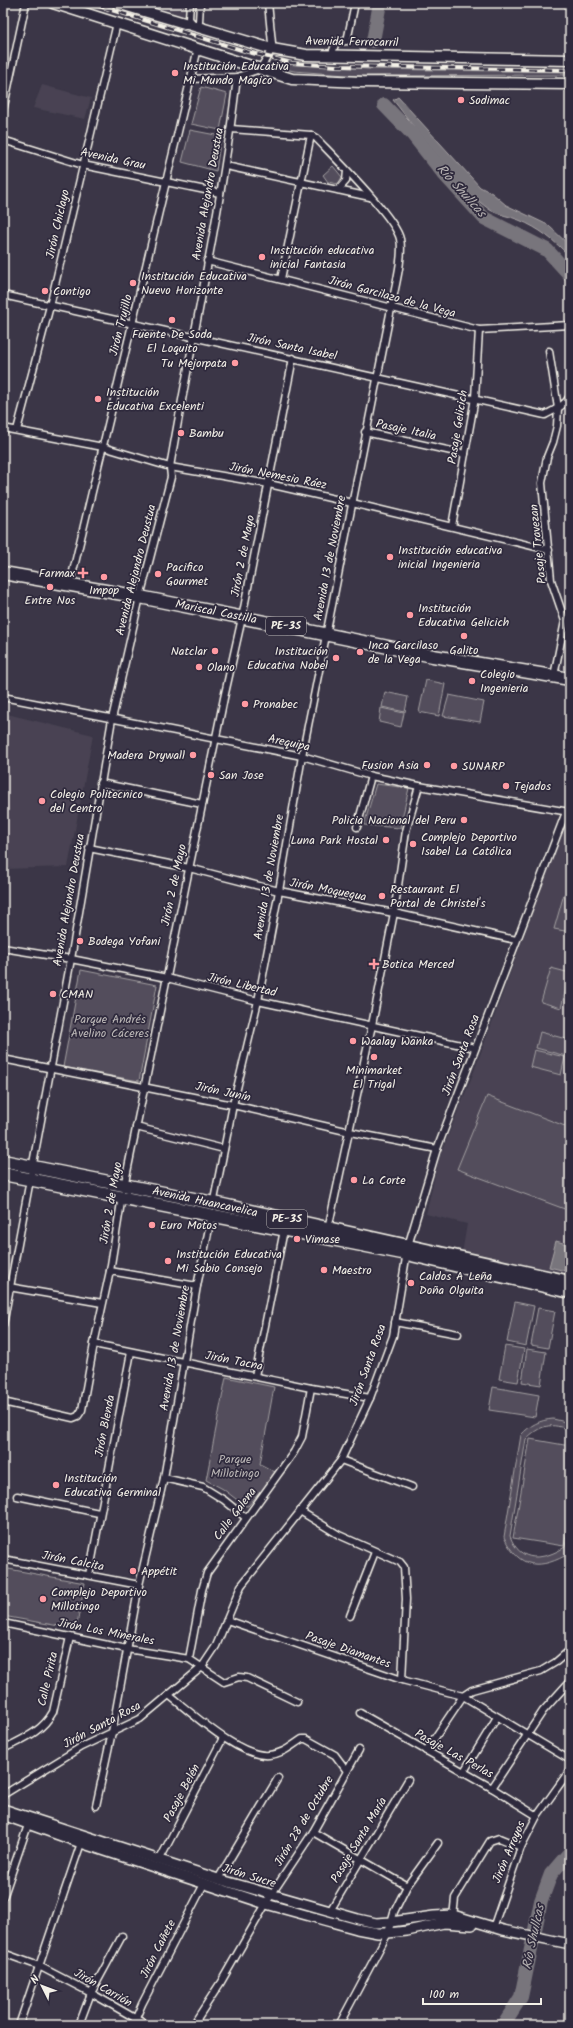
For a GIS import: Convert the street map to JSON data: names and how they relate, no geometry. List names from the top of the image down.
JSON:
{
  "streets": {
    "highway": ["Mariscal Castilla", "PE-3S", "Avenida Huancavelica"],
    "main road": ["Avenida Ferrocarril"],
    "street": [
      "Avenida Grau",
      "Avenida Alejandro Deustua",
      "Jirón Chiclayo",
      "Jirón Garcilazo de la Vega",
      "Jirón Trujillo",
      "Jirón Santa Isabel",
      "Pasaje Gelicich",
      "Pasaje Italia",
      "Jirón Nemesio Ráez",
      "Pasaje Travezan",
      "Jirón 2 de Mayo",
      "Avenida 13 de Noviembre",
      "Arequipa",
      "Jirón Moquegua",
      "Jirón Libertad",
      "Jirón Santa Rosa",
      "Jirón Junín",
      "Jirón Tacna",
      "Jirón Blenda",
      "Calle Galena",
      "Jirón Calcita",
      "Jirón Los Minerales",
      "Pasaje Diamantes",
      "Calle Pirita",
      "Pasaje Las Perlas",
      "Pasaje Belén",
      "Jirón 28 de Octubre",
      "Pasaje Santa María",
      "Jirón Arroyos",
      "Jirón Sucre",
      "Jirón Cañete",
      "Jirón Carrión"
    ]
  },
  "crossings": [
    ["Avenida Grau", "Avenida Alejandro Deustua"],
    ["Avenida Grau", "Jirón Chiclayo"],
    ["Avenida Grau", "Jirón Trujillo"],
    ["Avenida Alejandro Deustua", "Jirón Garcilazo de la Vega"],
    ["Avenida Alejandro Deustua", "Jirón Santa Isabel"],
    ["Avenida Alejandro Deustua", "Jirón Nemesio Ráez"],
    ["Avenida Alejandro Deustua", "Mariscal Castilla"],
    ["Avenida Alejandro Deustua", "Arequipa"],
    ["Avenida Alejandro Deustua", "Jirón Moquegua"],
    ["Avenida Alejandro Deustua", "Jirón Libertad"],
    ["Avenida Alejandro Deustua", "Jirón Junín"],
    ["Avenida Alejandro Deustua", "Avenida Huancavelica"],
    ["Jirón Chiclayo", "Jirón Santa Isabel"],
    ["Jirón Chiclayo", "Jirón Nemesio Ráez"],
    ["Jirón Garcilazo de la Vega", "Pasaje Gelicich"],
    ["Jirón Garcilazo de la Vega", "Avenida 13 de Noviembre"],
    ["Jirón Trujillo", "Jirón Santa Isabel"],
    ["Jirón Trujillo", "Jirón Nemesio Ráez"],
    ["Jirón Trujillo", "Mariscal Castilla"],
    ["Jirón Santa Isabel", "Pasaje Gelicich"],
    ["Jirón Santa Isabel", "Pasaje Travezan"],
    ["Jirón Santa Isabel", "Jirón 2 de Mayo"],
    ["Jirón Santa Isabel", "Avenida 13 de Noviembre"],
    ["Pasaje Gelicich", "Pasaje Italia"],
    ["Pasaje Gelicich", "Jirón Nemesio Ráez"],
    ["Pasaje Italia", "Avenida 13 de Noviembre"],
    ["Jirón Nemesio Ráez", "Pasaje Travezan"],
    ["Jirón Nemesio Ráez", "Jirón 2 de Mayo"],
    ["Jirón Nemesio Ráez", "Avenida 13 de Noviembre"],
    ["Pasaje Travezan", "Mariscal Castilla"],
    ["Jirón 2 de Mayo", "Mariscal Castilla"],
    ["Jirón 2 de Mayo", "Arequipa"],
    ["Jirón 2 de Mayo", "Jirón Moquegua"],
    ["Jirón 2 de Mayo", "Jirón Libertad"],
    ["Jirón 2 de Mayo", "Jirón Junín"],
    ["Jirón 2 de Mayo", "Avenida Huancavelica"],
    ["Jirón 2 de Mayo", "Jirón Tacna"],
    ["Avenida 13 de Noviembre", "Mariscal Castilla"],
    ["Avenida 13 de Noviembre", "Arequipa"],
    ["Avenida 13 de Noviembre", "Jirón Moquegua"],
    ["Avenida 13 de Noviembre", "Jirón Libertad"],
    ["Avenida 13 de Noviembre", "Jirón Santa Rosa"],
    ["Avenida 13 de Noviembre", "Jirón Junín"],
    ["Avenida 13 de Noviembre", "Avenida Huancavelica"],
    ["Avenida 13 de Noviembre", "Jirón Tacna"],
    ["Avenida 13 de Noviembre", "Jirón Calcita"],
    ["Avenida 13 de Noviembre", "Jirón Los Minerales"],
    ["Arequipa", "Jirón Santa Rosa"],
    ["Jirón Moquegua", "Jirón Santa Rosa"],
    ["Jirón Libertad", "Jirón Santa Rosa"],
    ["Jirón Santa Rosa", "Jirón Junín"],
    ["Jirón Santa Rosa", "Avenida Huancavelica"],
    ["Jirón Santa Rosa", "Jirón Tacna"],
    ["Jirón Santa Rosa", "Jirón Los Minerales"],
    ["Jirón Santa Rosa", "Pasaje Diamantes"],
    ["Jirón Tacna", "Jirón Blenda"],
    ["Jirón Tacna", "Calle Galena"],
    ["Jirón Blenda", "Jirón Calcita"],
    ["Calle Galena", "Jirón Los Minerales"],
    ["Jirón Los Minerales", "Calle Pirita"],
    ["Pasaje Las Perlas", "Jirón Arroyos"],
    ["Pasaje Belén", "Jirón Sucre"],
    ["Jirón 28 de Octubre", "Jirón Sucre"],
    ["Pasaje Santa María", "Jirón Sucre"],
    ["Jirón Arroyos", "Jirón Sucre"],
    ["Jirón Sucre", "Jirón Cañete"],
    ["Jirón Cañete", "Jirón Carrión"]
  ],
  "water": ["Río Shullcas"],
  "parks": ["Parque Andrés Avelino Cáceres", "Parque Millotingo"],
  "places": {
    "other": [
      "Institución Educativa Mi Mundo Magico",
      "Sodimac",
      "Institución educativa inicial Fantasia",
      "Institución Educativa Nuevo Horizonte",
      "Contigo",
      "Fuente De Soda El Loquito",
      "Tu Mejorpata",
      "Institución Educativa Excelenti",
      "Bambu",
      "Institución educativa inicial Ingenieria",
      "Pacifico Gourmet",
      "Impop",
      "Entre Nos",
      "Institución Educativa Gelicich",
      "Galito",
      "Natclar",
      "Inca Garcilaso de la Vega",
      "Institución Educativa Nobel",
      "Olano",
      "Colegio Ingenieria",
      "Pronabec",
      "Madera Drywall",
      "Fusion Asia",
      "SUNARP",
      "San Jose",
      "Tejados",
      "Colegio Politecnico del Centro",
      "Policia Nacional del Peru",
      "Luna Park Hostal",
      "Complejo Deportivo Isabel La Católica",
      "Restaurant El Portal de Christel's",
      "Bodega Yofani",
      "CMAN",
      "Waalay Wanka",
      "Minimarket El Trigal",
      "La Corte",
      "Euro Motos",
      "Vimase",
      "Institución Educativa Mi Sabio Consejo",
      "Maestro",
      "Caldos A Leña Doña Olguita",
      "Institución Educativa Germinal",
      "Appétit",
      "Complejo Deportivo Millotingo"
    ],
    "health": ["Farmax", "Botica Merced"]
  },
  "scale_bar": "100 m",
  "north": "top left"
}
